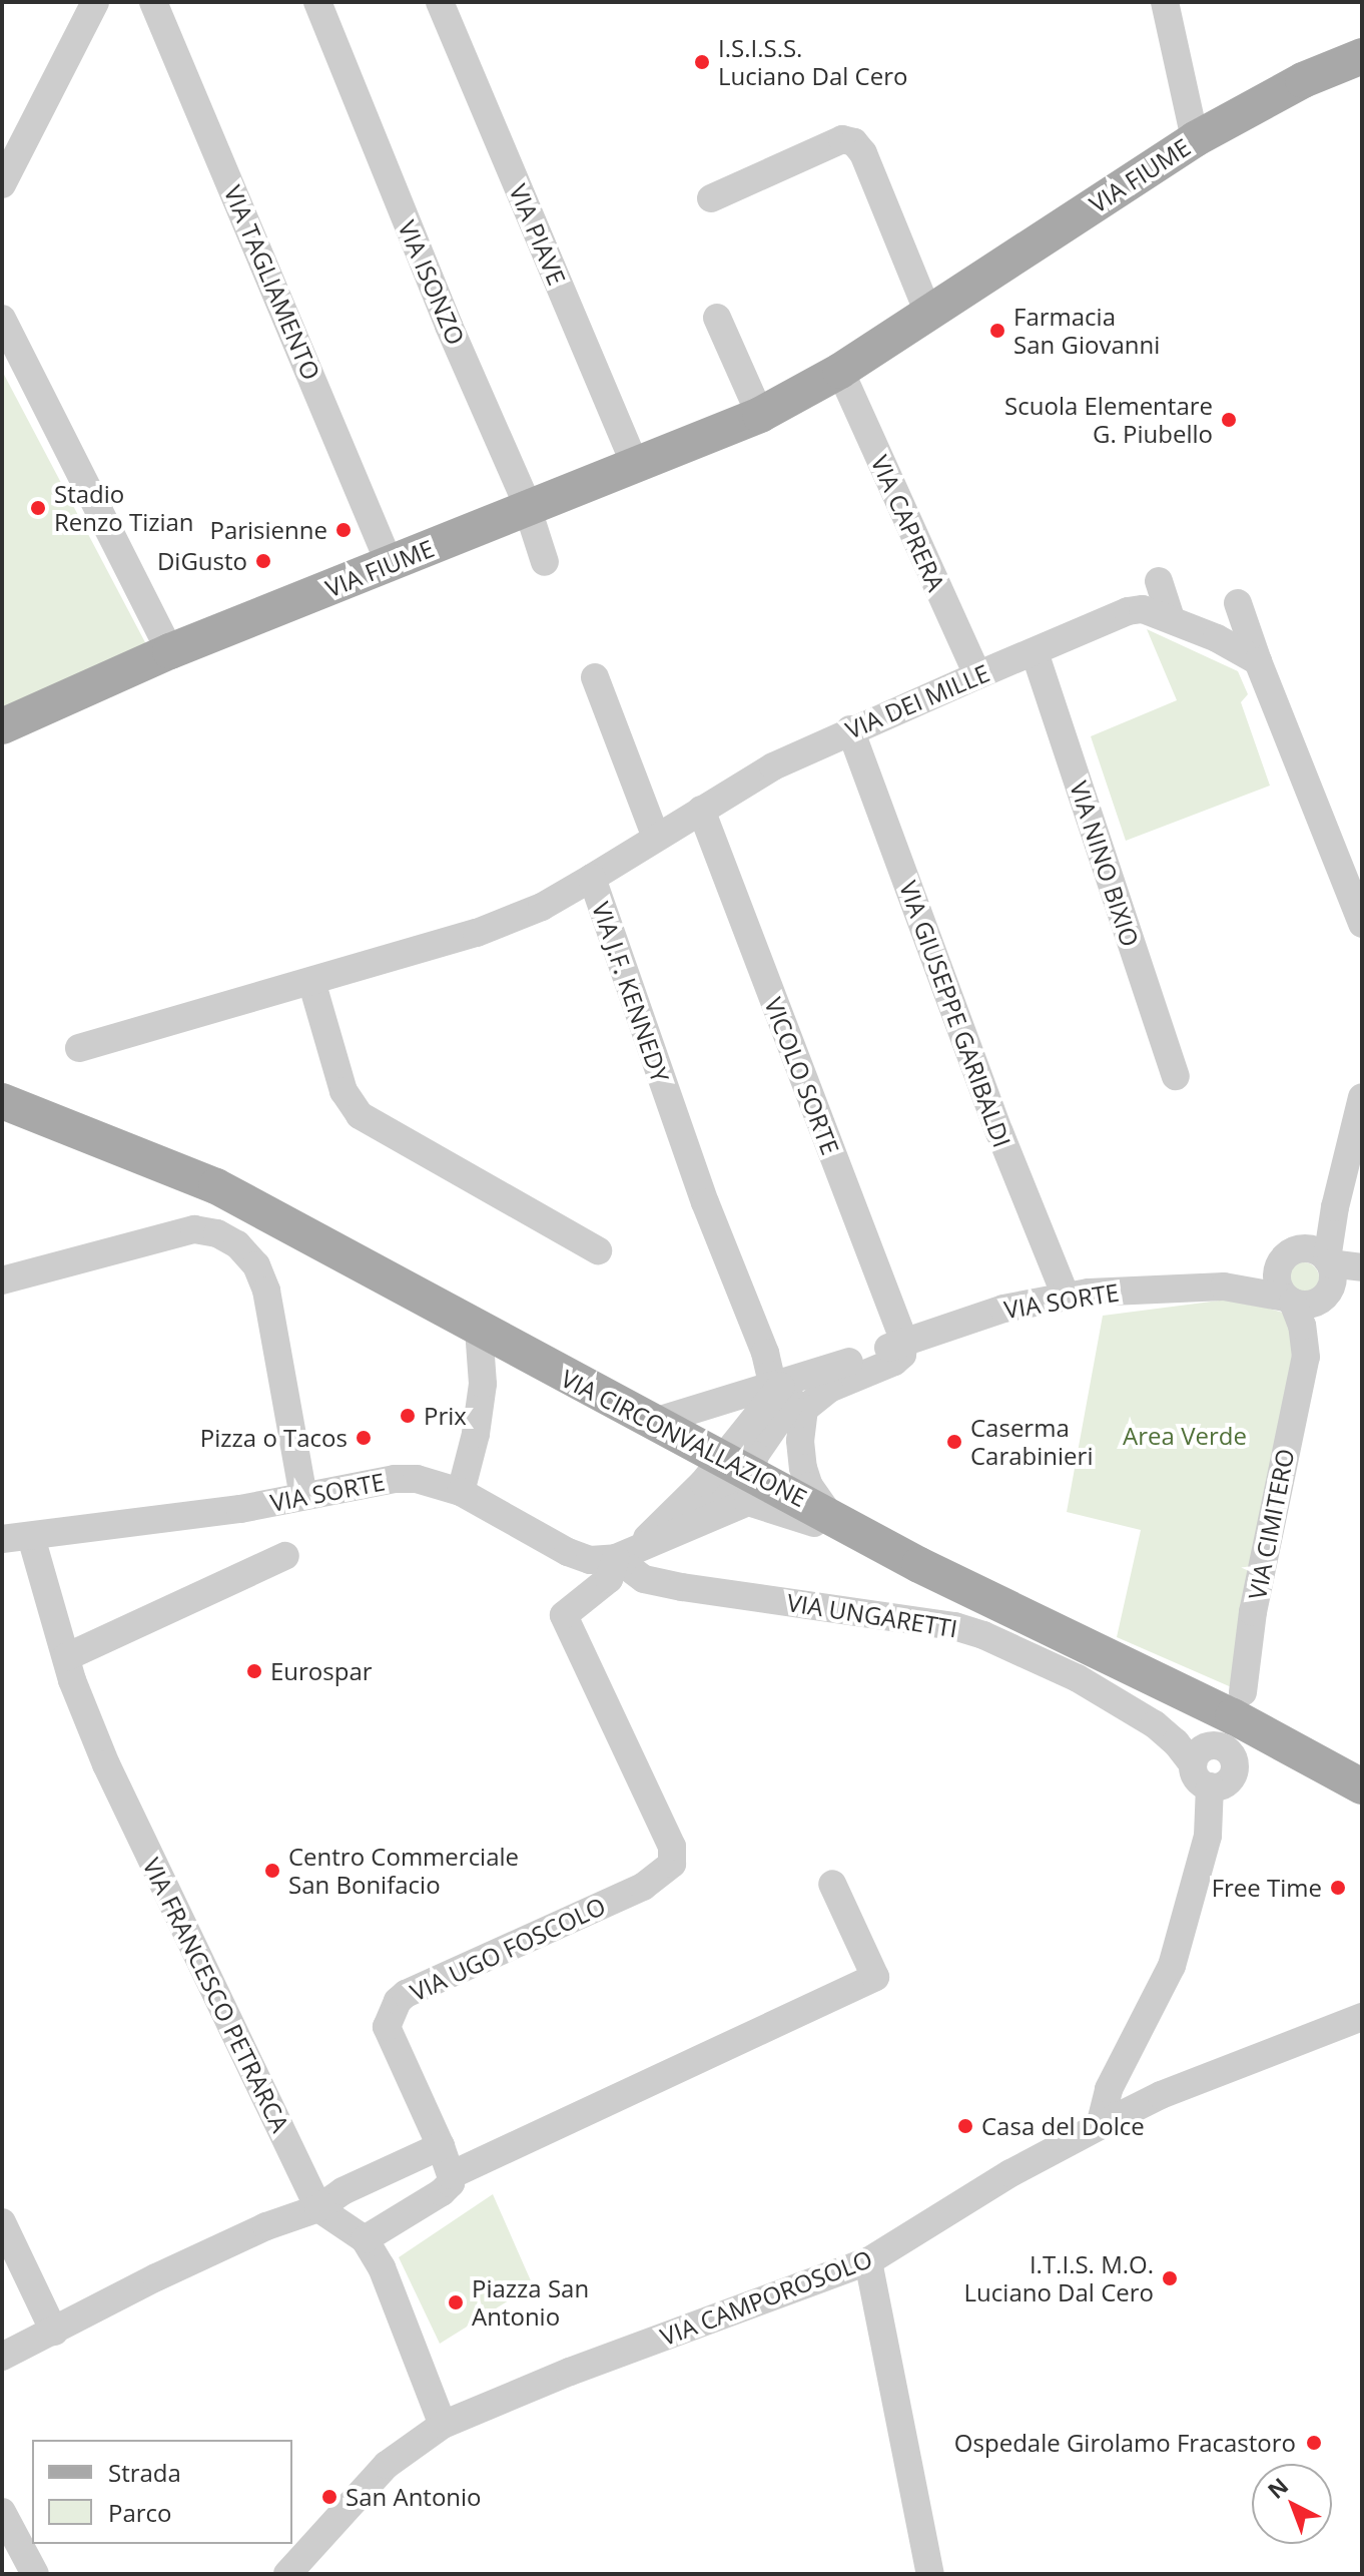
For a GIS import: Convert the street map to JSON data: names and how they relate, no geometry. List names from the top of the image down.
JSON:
{
  "streets": {
    "main road": ["VIA FIUME", "VIA CIRCONVALLAZIONE"],
    "street": [
      "VIA PIAVE",
      "VIA TAGLIAMENTO",
      "VIA ISONZO",
      "VIA CAPRERA",
      "VIA DEI MILLE",
      "VIA NINO BIXIO",
      "VIA J.F. KENNEDY",
      "VIA GIUSEPPE GARIBALDI",
      "VICOLO SORTE",
      "VIA SORTE",
      "VIA CIMITERO",
      "VIA UNGARETTI",
      "VIA UGO FOSCOLO",
      "VIA FRANCESCO PETRARCA",
      "VIA CAMPOROSOLO"
    ]
  },
  "crossings": [
    ["VIA FIUME", "VIA PIAVE"],
    ["VIA FIUME", "VIA TAGLIAMENTO"],
    ["VIA FIUME", "VIA ISONZO"],
    ["VIA FIUME", "VIA CAPRERA"],
    ["VIA CAPRERA", "VIA DEI MILLE"],
    ["VIA DEI MILLE", "VIA NINO BIXIO"],
    ["VIA DEI MILLE", "VIA J.F. KENNEDY"],
    ["VIA DEI MILLE", "VIA GIUSEPPE GARIBALDI"],
    ["VIA DEI MILLE", "VICOLO SORTE"],
    ["VIA J.F. KENNEDY", "VIA SORTE"],
    ["VIA GIUSEPPE GARIBALDI", "VIA SORTE"],
    ["VICOLO SORTE", "VIA SORTE"],
    ["VIA SORTE", "VIA CIRCONVALLAZIONE"],
    ["VIA SORTE", "VIA CIMITERO"],
    ["VIA SORTE", "VIA UNGARETTI"],
    ["VIA SORTE", "VIA UGO FOSCOLO"],
    ["VIA SORTE", "VIA FRANCESCO PETRARCA"],
    ["VIA UNGARETTI", "VIA UGO FOSCOLO"]
  ],
  "parks": ["Area Verde"],
  "places": [
    "I.S.I.S.S. Luciano Dal Cero",
    "Farmacia San Giovanni",
    "Scuola Elementare G. Piubello",
    "Stadio Renzo Tizian",
    "Parisienne",
    "DiGusto",
    "Prix",
    "Pizza o Tacos",
    "Caserma Carabinieri",
    "Eurospar",
    "Centro Commerciale San Bonifacio",
    "Free Time",
    "Casa del Dolce",
    "I.T.I.S. M.O. Luciano Dal Cero",
    "Piazza San Antonio",
    "Ospedale Girolamo Fracastoro",
    "San Antonio"
  ],
  "legend": ["Strada", "Parco"],
  "north": "top left"
}
